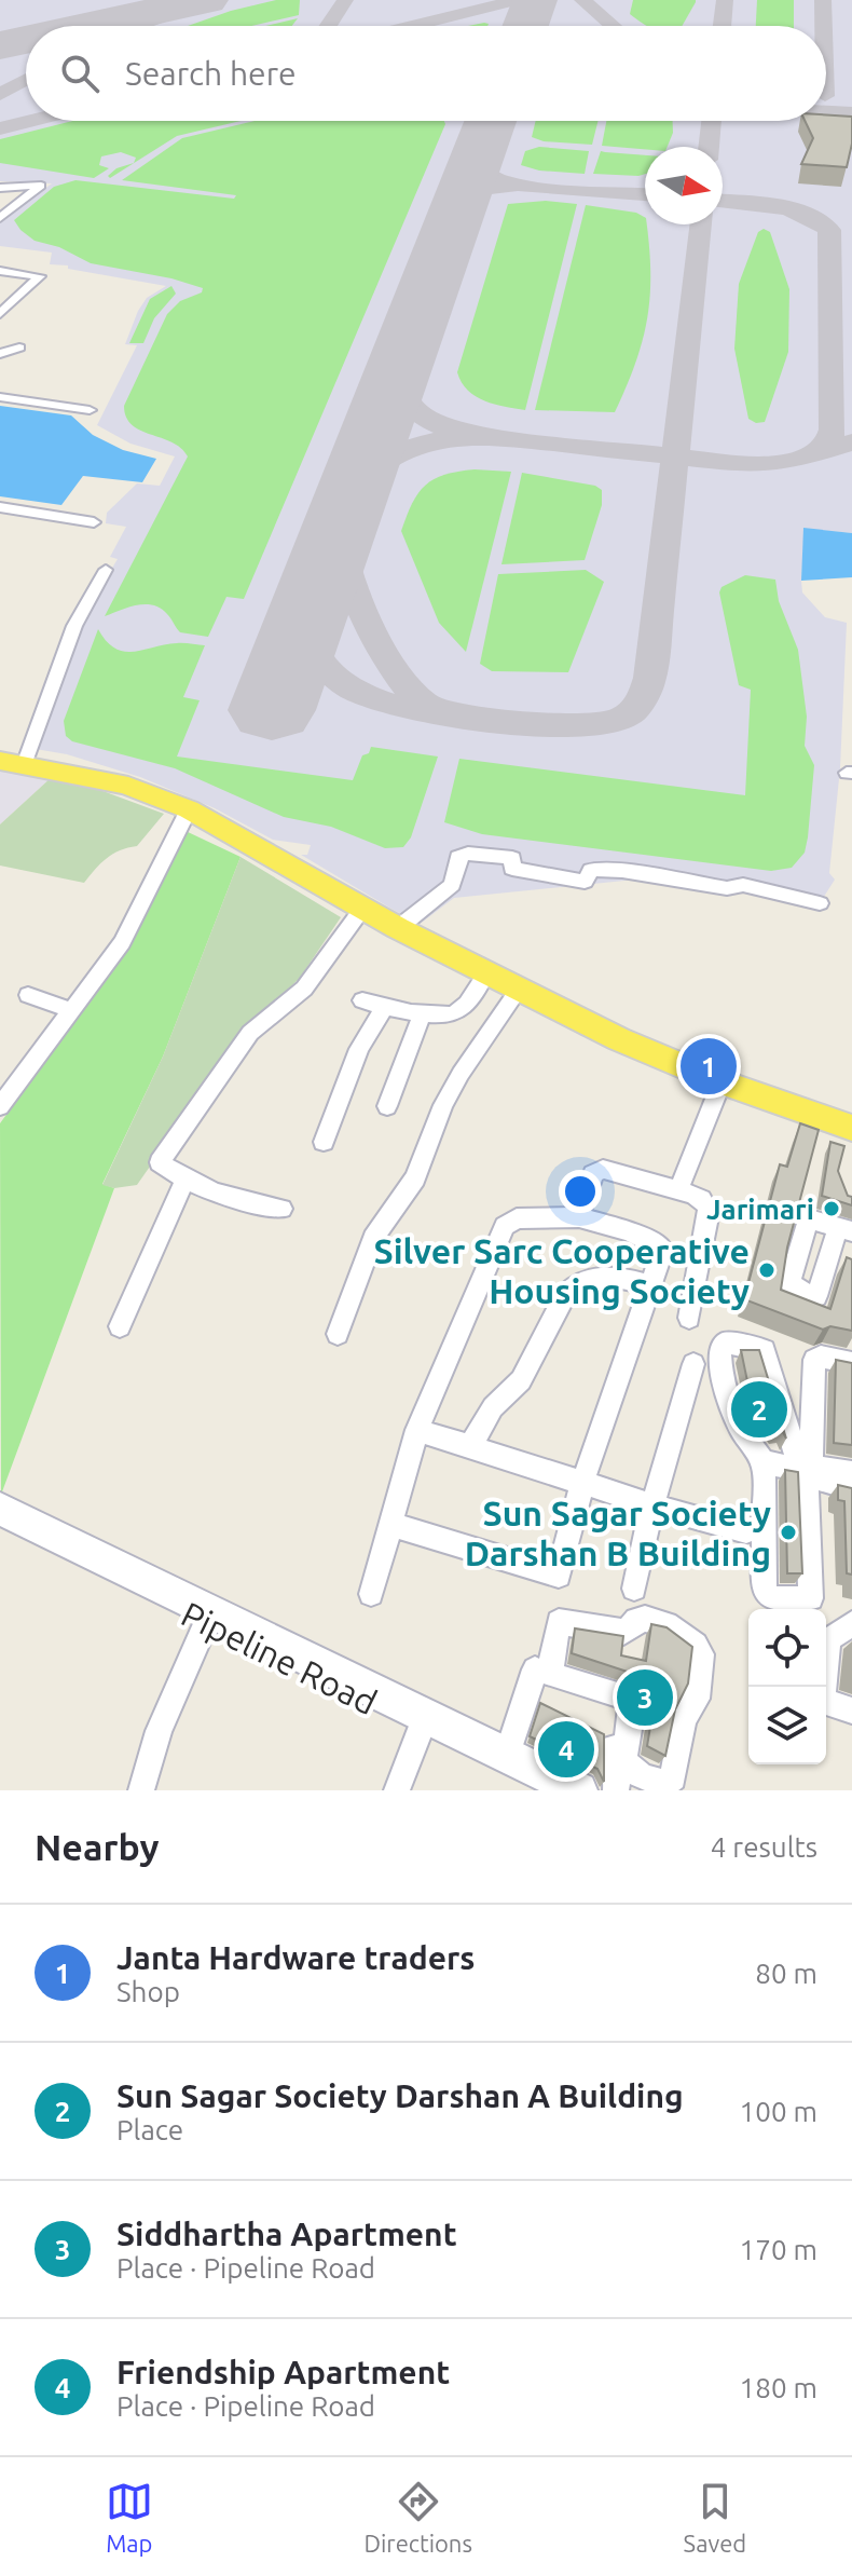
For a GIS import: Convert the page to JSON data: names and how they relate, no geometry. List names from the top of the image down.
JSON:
{
  "streets": {
    "street": ["Pipeline Road"]
  },
  "places": ["Jarimari", "Silver Sarc Cooperative Housing Society", "Sun Sagar Society Darshan B Building"],
  "north": "right",
  "page": {
    "search": "Search here",
    "pins": [
      "1",
      "2",
      "3",
      "4"
    ],
    "heading": ["Nearby", "4 results"],
    "list": [
      {
        "mark": "1",
        "name": "Janta Hardware traders",
        "note": "Shop",
        "value": "80 m"
      },
      {
        "mark": "2",
        "name": "Sun Sagar Society Darshan A Building",
        "note": "Place",
        "value": "100 m"
      },
      {
        "mark": "3",
        "name": "Siddhartha Apartment",
        "note": "Place · Pipeline Road",
        "value": "170 m"
      },
      {
        "mark": "4",
        "name": "Friendship Apartment",
        "note": "Place · Pipeline Road",
        "value": "180 m"
      }
    ],
    "nav": ["Map", "Directions", "Saved"]
  }
}
